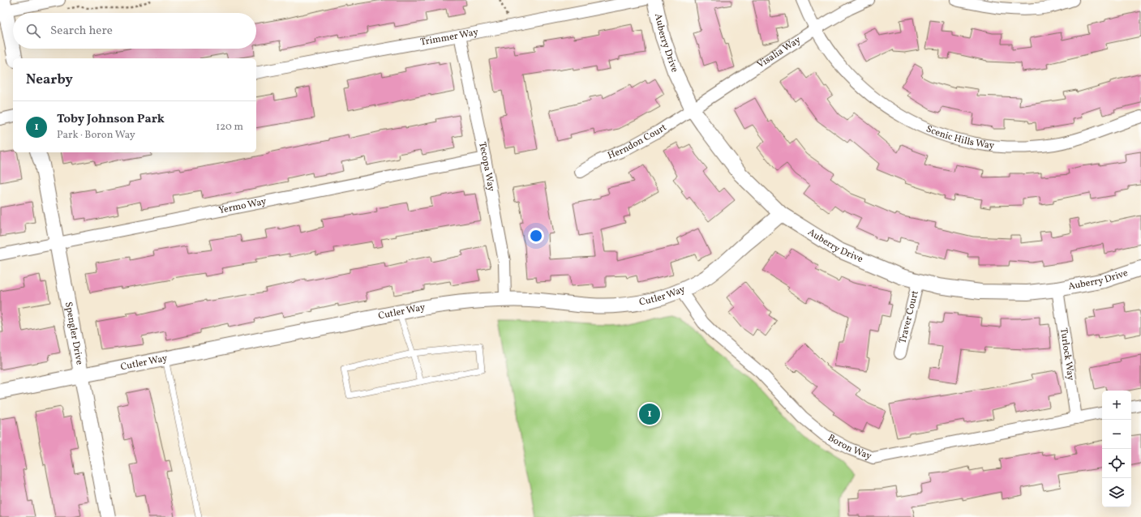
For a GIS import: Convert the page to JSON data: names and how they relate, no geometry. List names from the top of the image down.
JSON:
{
  "streets": {
    "street": [
      "Trimmer Way",
      "Auberry Drive",
      "Visalia Way",
      "Scenic Hills Way",
      "Herndon Court",
      "Tecopa Way",
      "Yermo Way",
      "Cutler Way",
      "Traver Court",
      "Spengler Drive",
      "Turlock Way",
      "Boron Way"
    ]
  },
  "crossings": [
    ["Trimmer Way", "Tecopa Way"],
    ["Auberry Drive", "Visalia Way"],
    ["Auberry Drive", "Herndon Court"],
    ["Auberry Drive", "Cutler Way"],
    ["Auberry Drive", "Traver Court"],
    ["Auberry Drive", "Turlock Way"],
    ["Visalia Way", "Scenic Hills Way"],
    ["Visalia Way", "Herndon Court"],
    ["Tecopa Way", "Yermo Way"],
    ["Tecopa Way", "Cutler Way"],
    ["Yermo Way", "Spengler Drive"],
    ["Cutler Way", "Spengler Drive"],
    ["Cutler Way", "Boron Way"],
    ["Turlock Way", "Boron Way"]
  ],
  "page": {
    "search": "Search here",
    "heading": "Nearby",
    "list": [
      {
        "mark": "1",
        "name": "Toby Johnson Park",
        "note": "Park · Boron Way",
        "value": "120 m"
      }
    ],
    "map_buttons": ["+", "−"],
    "pins": "1"
  }
}
